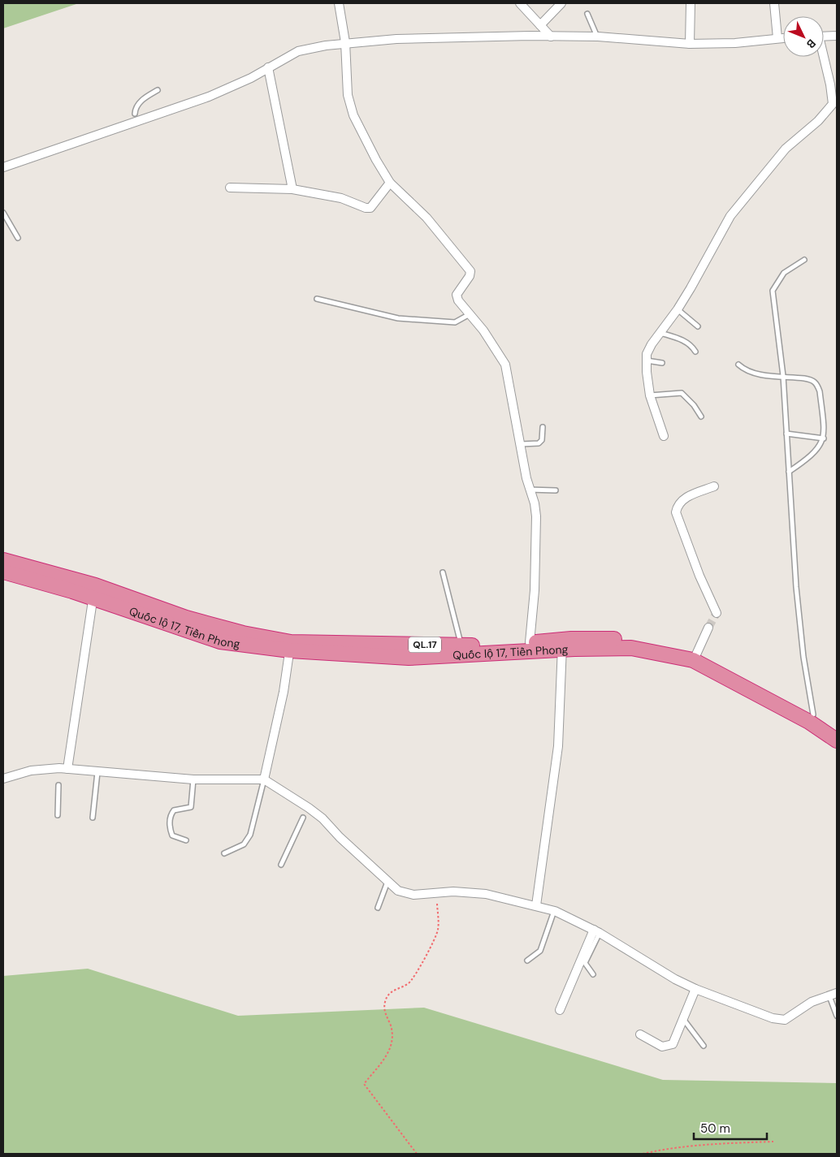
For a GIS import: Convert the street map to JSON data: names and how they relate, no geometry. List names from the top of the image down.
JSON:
{
  "streets": {
    "highway": ["Quốc lộ 17, Tiền Phong", "QL.17"]
  },
  "scale_bar": "50 m",
  "north": "bottom right"
}
